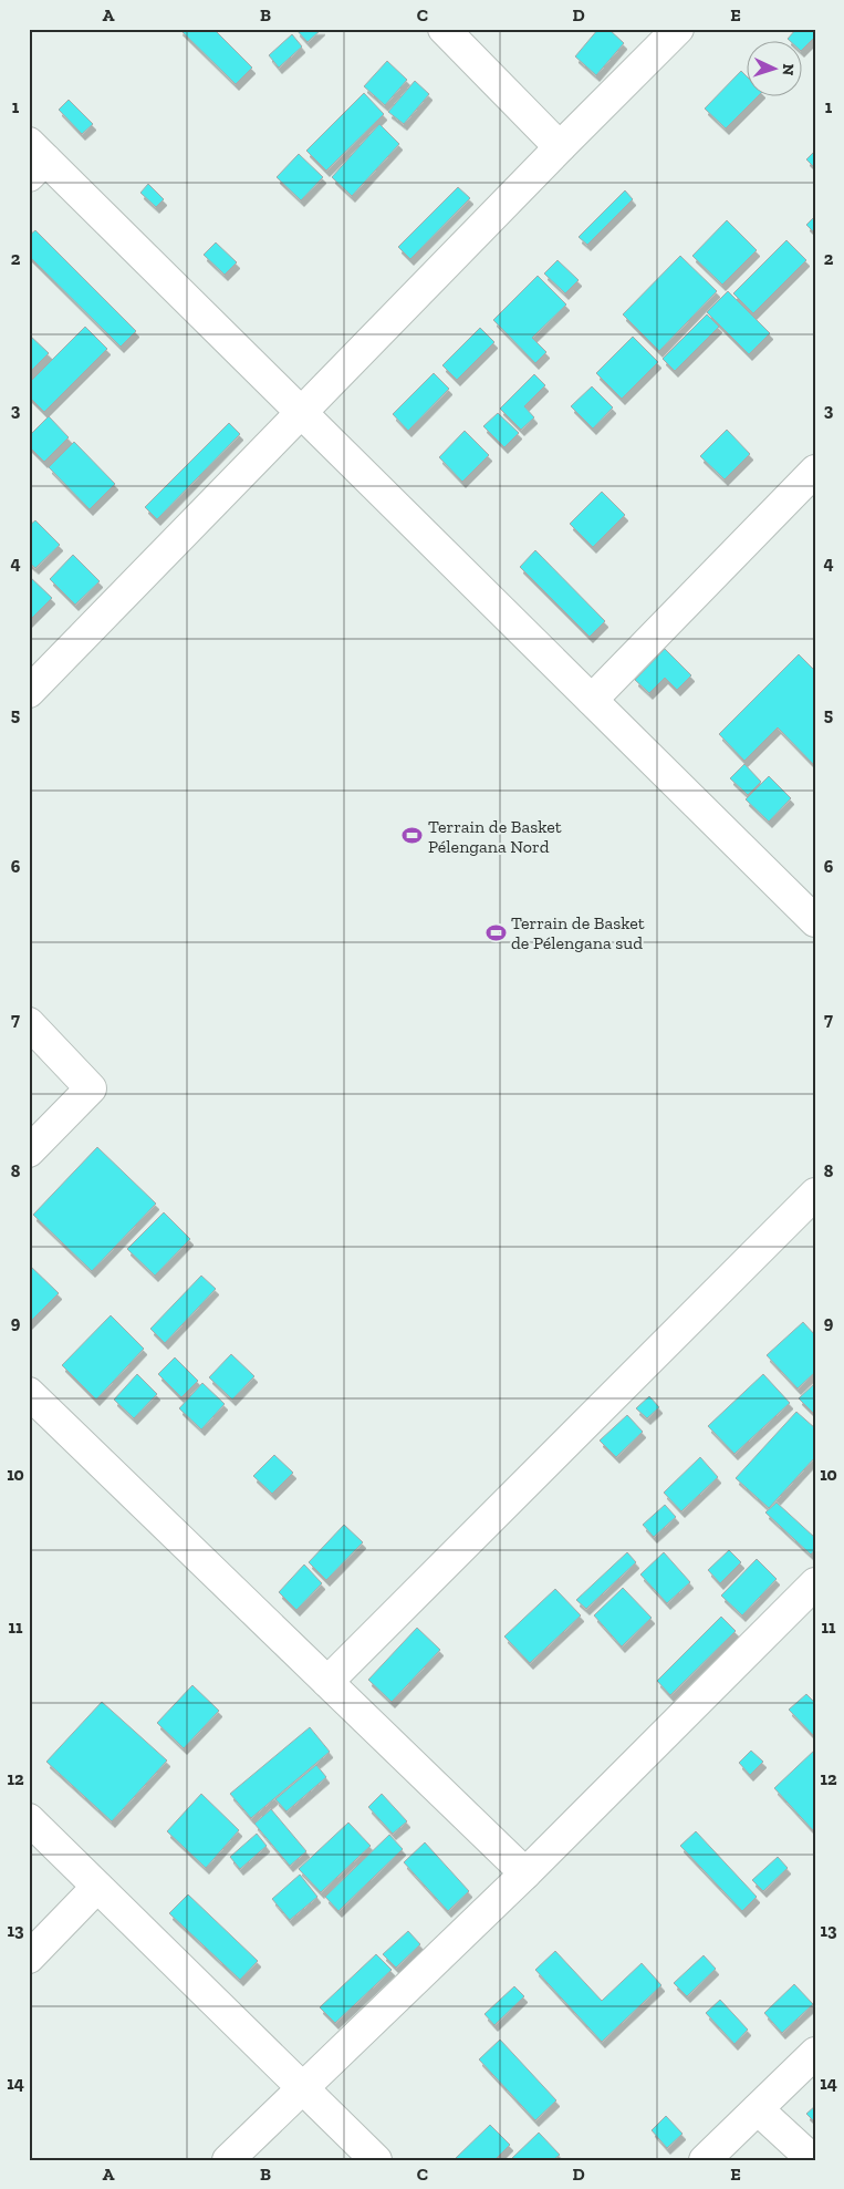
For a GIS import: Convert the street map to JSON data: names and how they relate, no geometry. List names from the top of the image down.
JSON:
{
  "places": {
    "sports": ["Terrain de Basket Pélengana Nord", "Terrain de Basket de Pélengana sud"]
  },
  "north": "right",
  "grid": {
    "columns": [
      "A",
      "B",
      "C",
      "D",
      "E"
    ],
    "rows": [
      "1",
      "2",
      "3",
      "4",
      "5",
      "6",
      "7",
      "8",
      "9",
      "10",
      "11",
      "12",
      "13",
      "14"
    ]
  }
}
